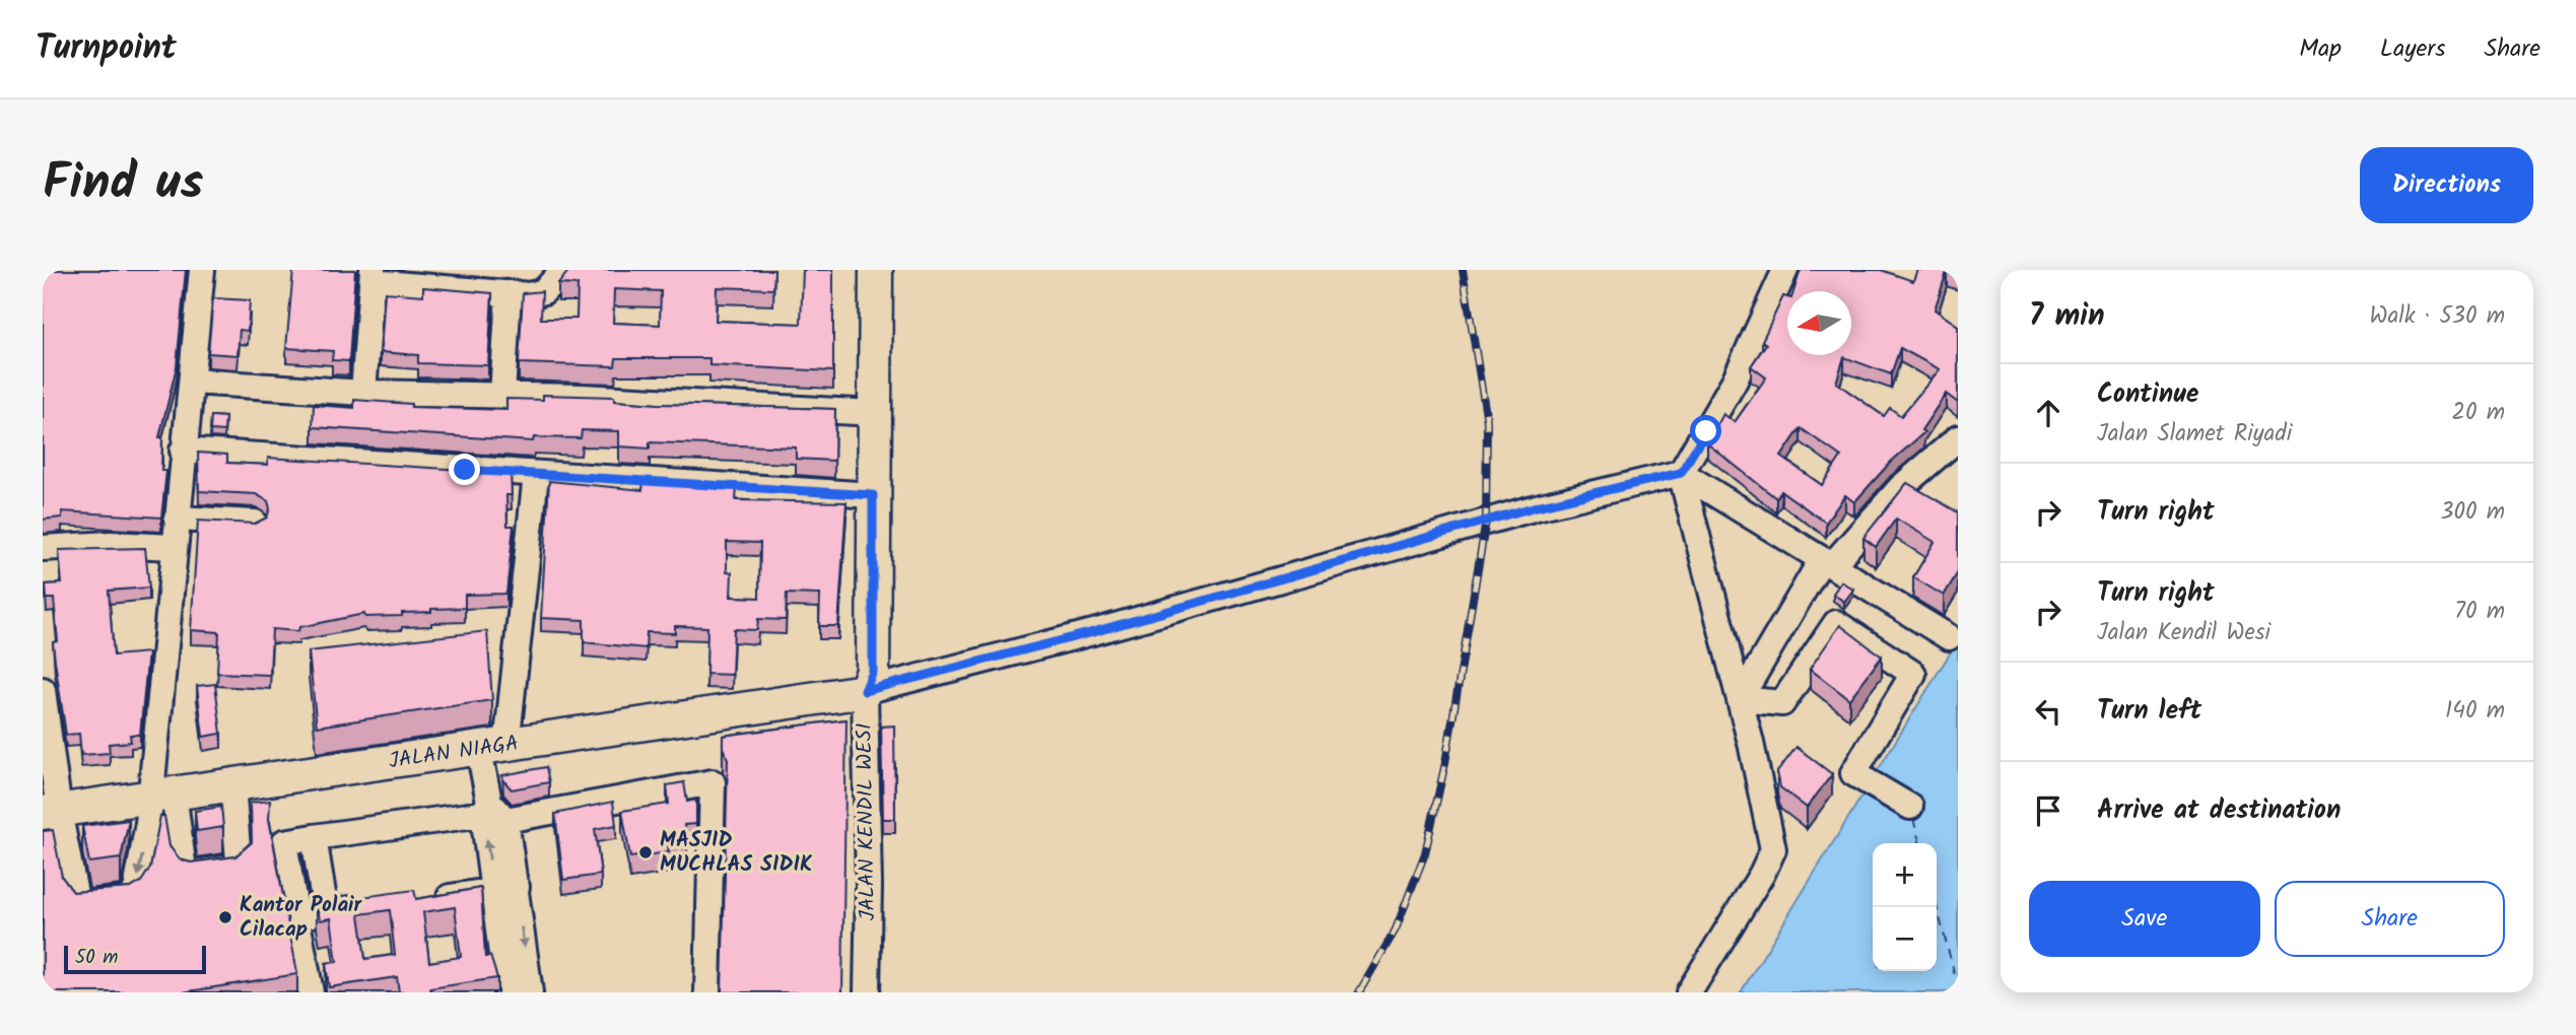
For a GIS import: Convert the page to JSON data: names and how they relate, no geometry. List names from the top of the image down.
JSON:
{
  "streets": {
    "main road": ["JALAN NIAGA", "JALAN KENDIL WESI"]
  },
  "crossings": [
    ["JALAN NIAGA", "JALAN KENDIL WESI"]
  ],
  "places": ["MASJID MUCHLAS SIDIK", "Kantor Polair Cilacap"],
  "scale_bar": "50 m",
  "north": "left",
  "page": {
    "header": "Turnpoint",
    "nav": ["Map", "Layers", "Share"],
    "title": "Find us",
    "buttons": [
      "Directions",
      ["Save", "Share"]
    ],
    "heading": ["7 min", "Walk · 530 m"],
    "list": [
      ["Continue", "Jalan Slamet Riyadi", "20 m"],
      ["Turn right", "300 m"],
      ["Turn right", "Jalan Kendil Wesi", "70 m"],
      ["Turn left", "140 m"],
      "Arrive at destination"
    ],
    "map_buttons": ["+", "−"],
    "scale": "50 m"
  }
}
